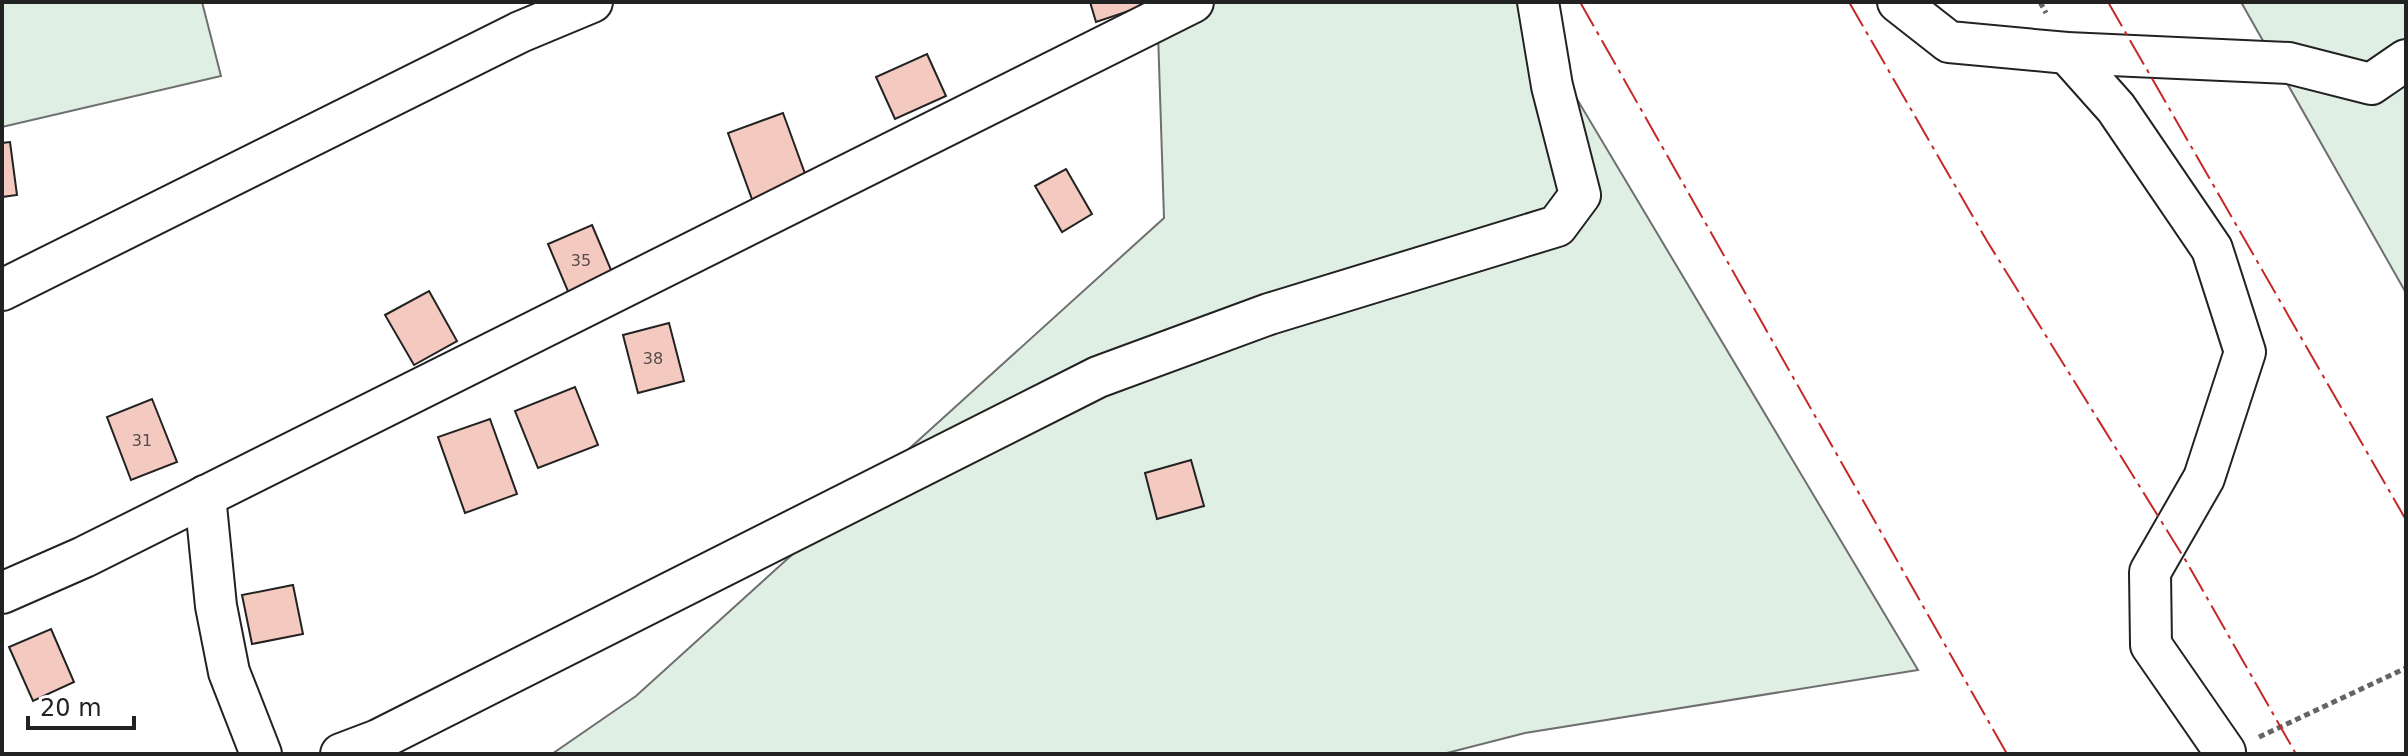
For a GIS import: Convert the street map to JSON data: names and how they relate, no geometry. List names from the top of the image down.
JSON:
{
  "house_numbers": ["35", "38", "31"],
  "scale_bar": "20 m"
}
